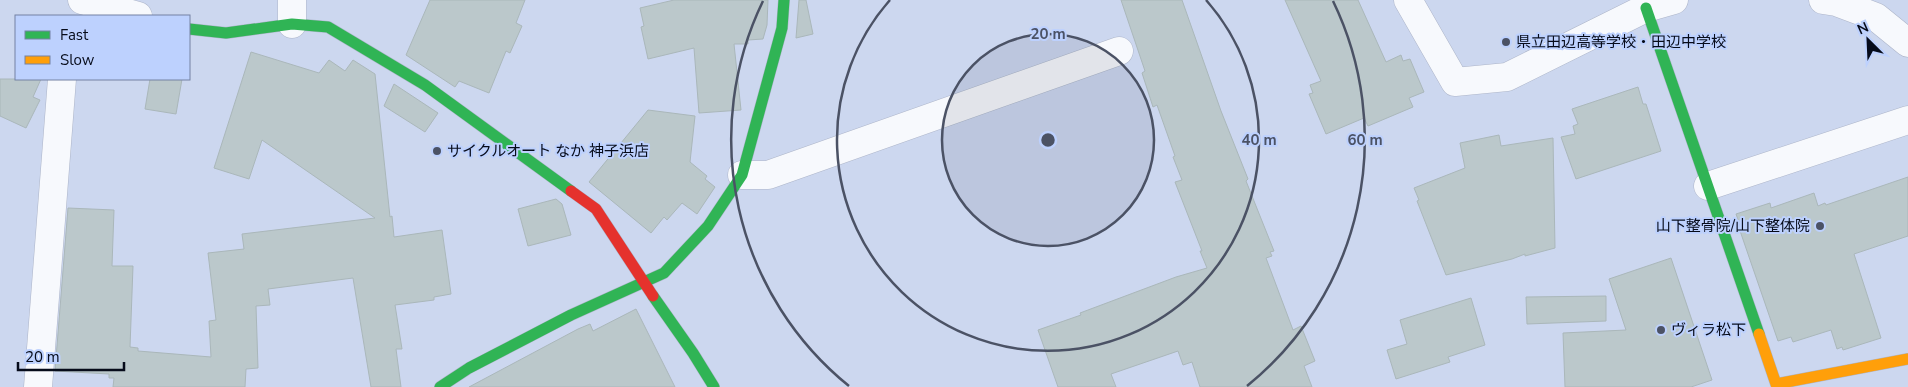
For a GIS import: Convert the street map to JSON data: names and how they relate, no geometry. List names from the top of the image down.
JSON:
{
  "places": [
    "県立田辺高等学校・田辺中学校",
    "サイクルオート なか 神子浜店",
    "山下整骨院/山下整体院",
    "ヴィラ松下"
  ],
  "legend": ["Fast", "Slow"],
  "scale_bar": "20 m",
  "north": "top left",
  "rings": ["20 m", "40 m", "60 m"]
}
